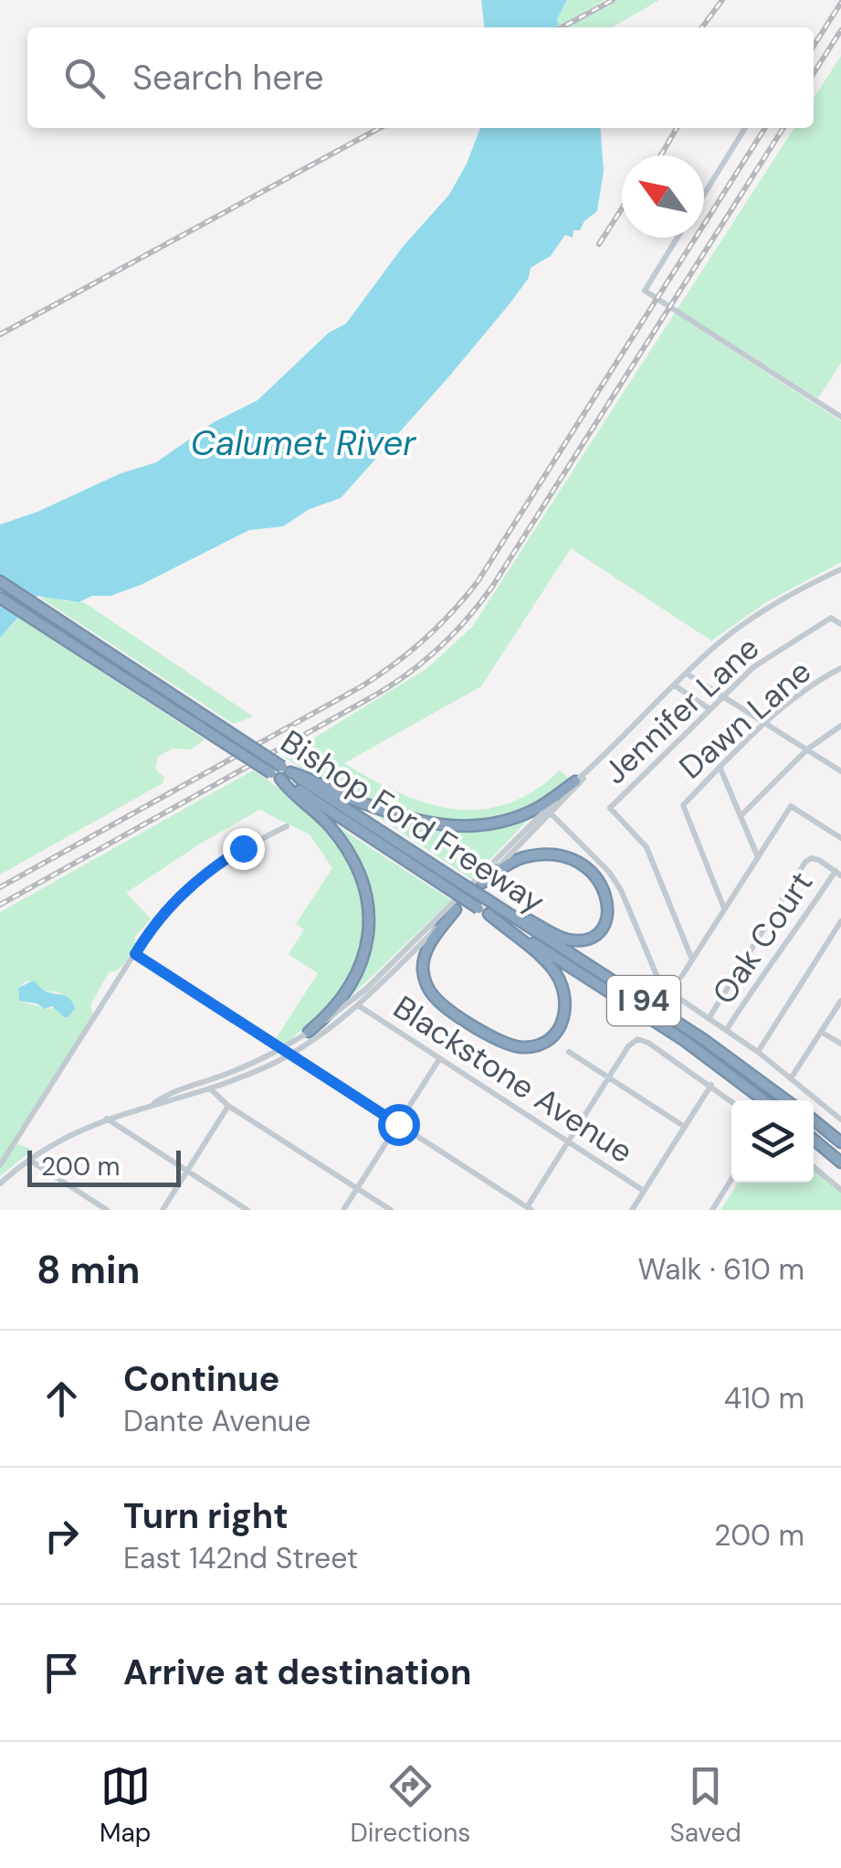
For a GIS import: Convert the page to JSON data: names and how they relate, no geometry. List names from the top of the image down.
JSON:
{
  "streets": {
    "highway": ["Bishop Ford Freeway", "I 94"],
    "street": [
      "Jennifer Lane",
      "Dawn Lane",
      "Oak Court",
      "Blackstone Avenue"
    ]
  },
  "water": ["Calumet River"],
  "scale_bar": "200 m",
  "north": "top left",
  "page": {
    "search": "Search here",
    "scale": "200 m",
    "heading": ["8 min", "Walk · 610 m"],
    "list": [
      ["Continue", "Dante Avenue", "410 m"],
      ["Turn right", "East 142nd Street", "200 m"],
      "Arrive at destination"
    ],
    "nav": ["Map", "Directions", "Saved"]
  }
}
